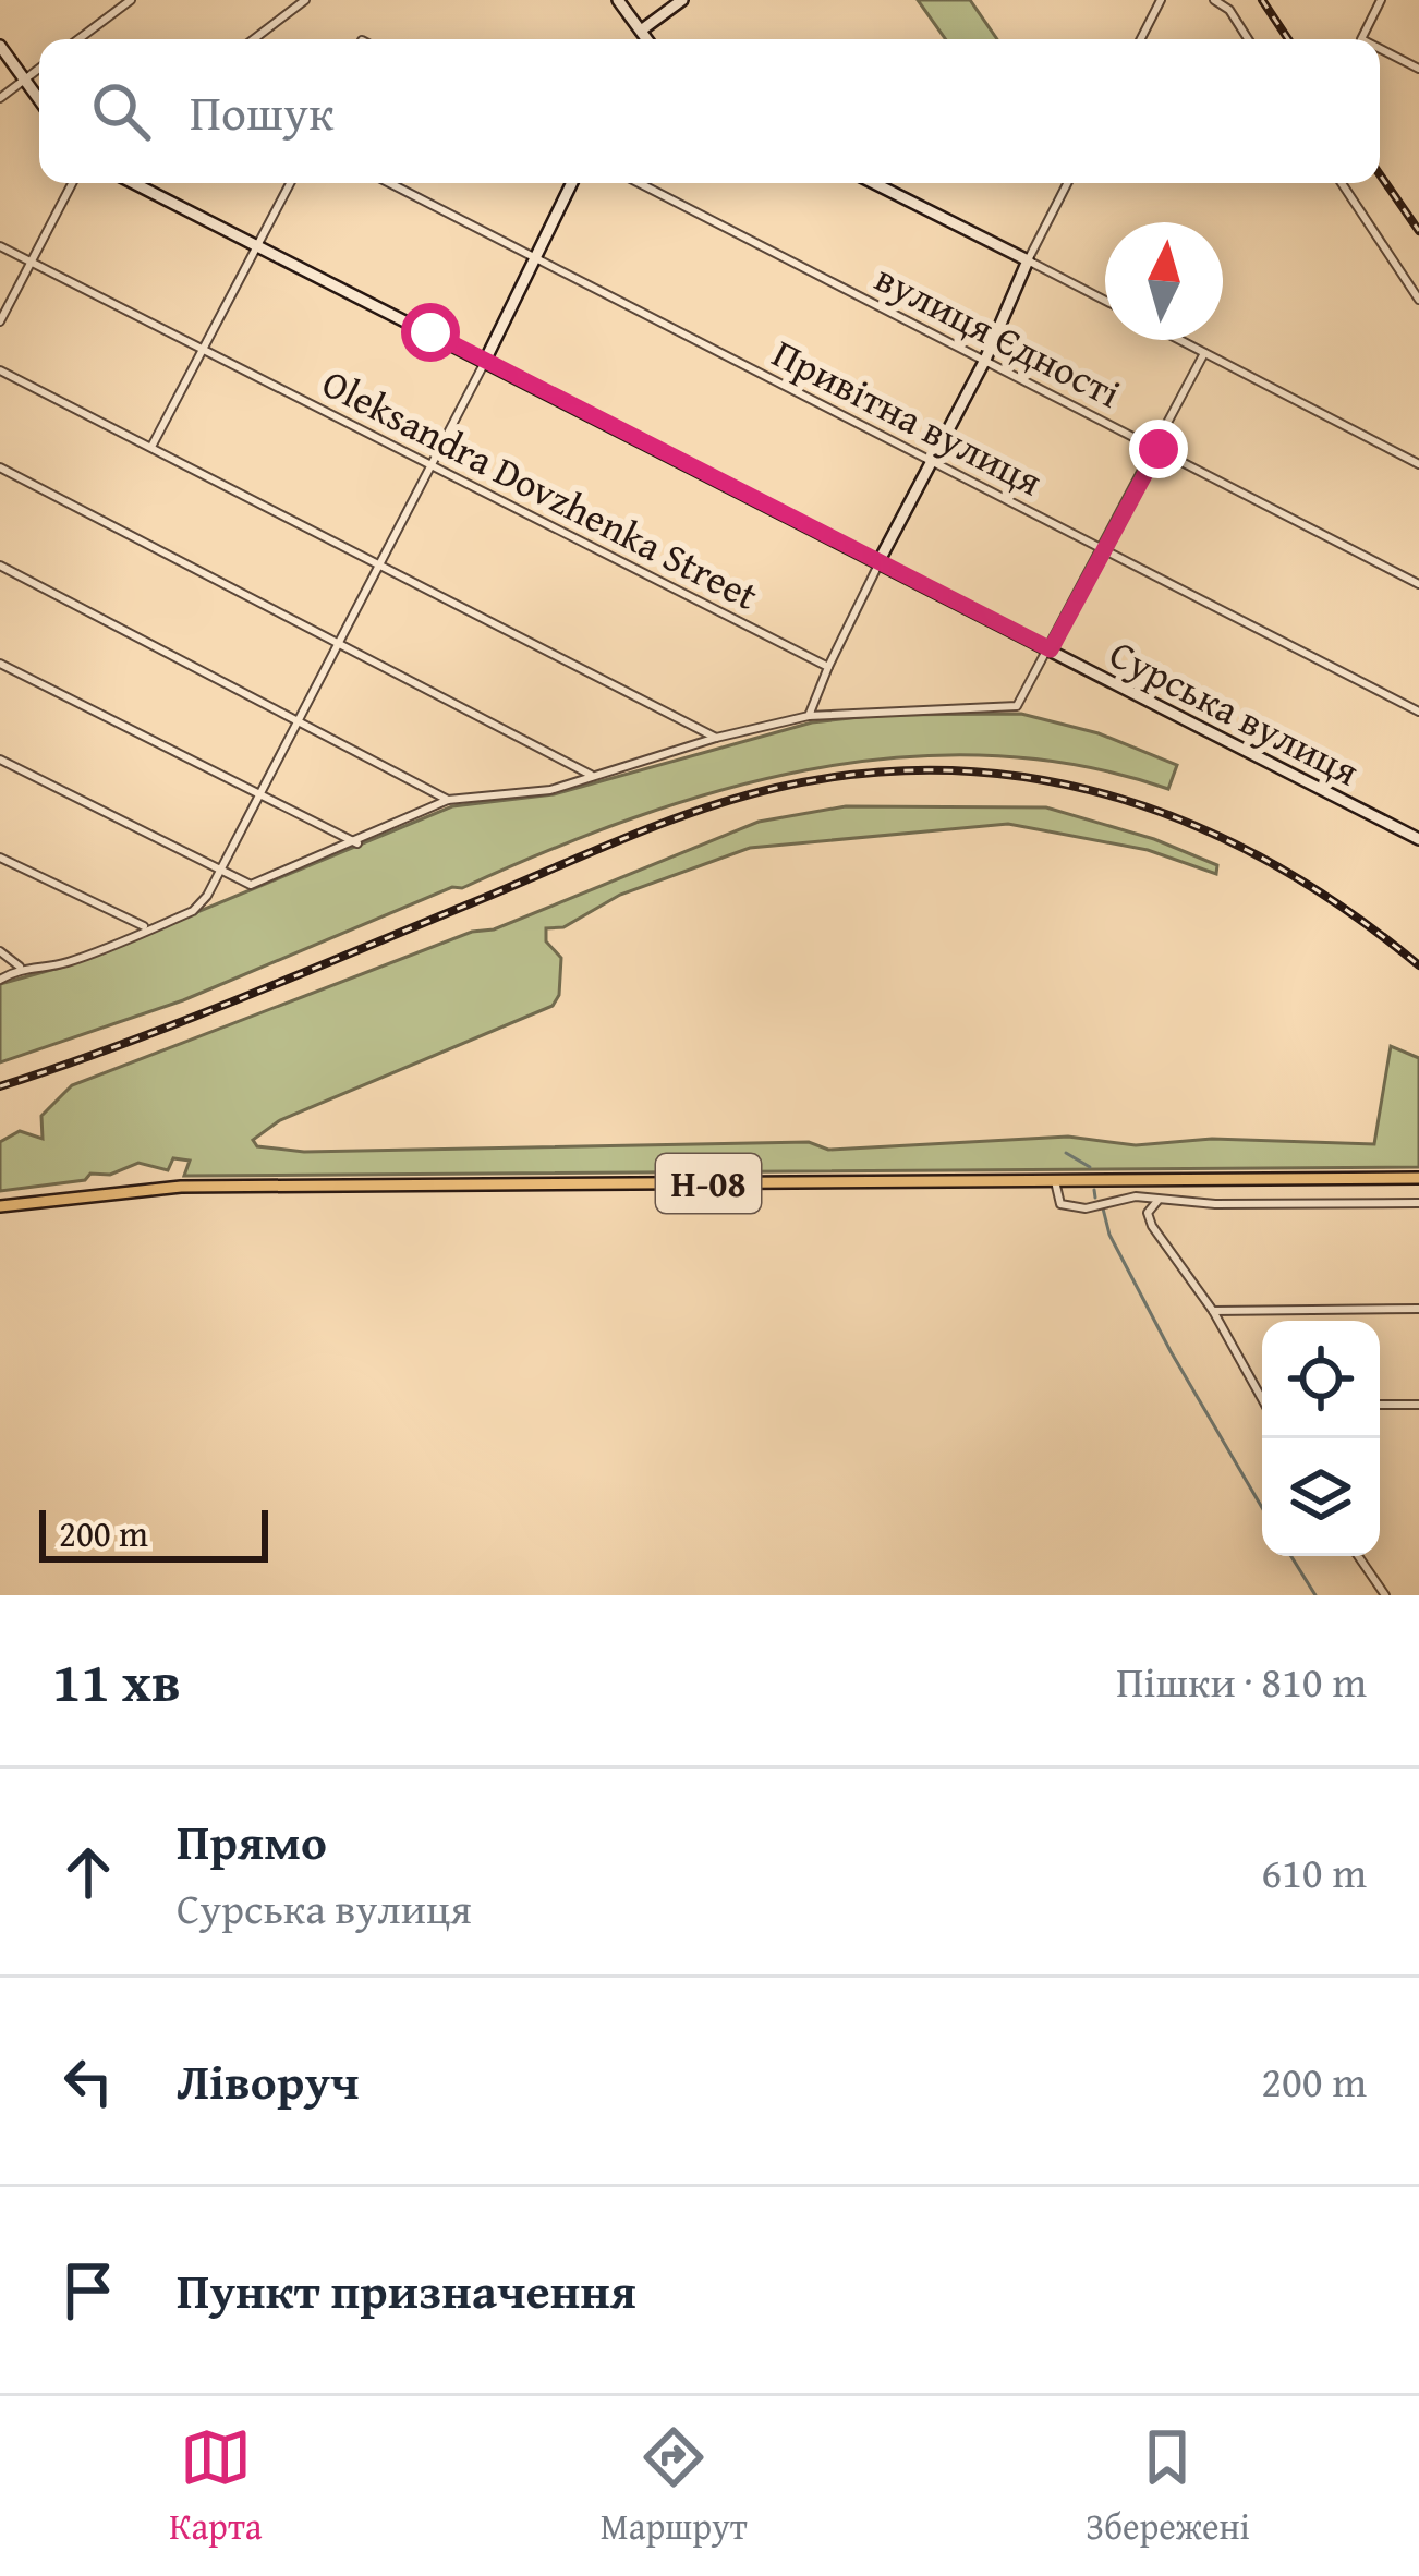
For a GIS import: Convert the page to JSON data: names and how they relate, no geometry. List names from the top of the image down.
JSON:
{
  "streets": {
    "main road": ["Н-08"],
    "street": [
      "вулиця Єдності",
      "Привітна вулиця",
      "Oleksandra Dovzhenka Street",
      "Сурська вулиця"
    ]
  },
  "scale_bar": "200 m",
  "north": "top",
  "page": {
    "search": "Пошук",
    "scale": "200 m",
    "heading": ["11 хв", "Пішки · 810 m"],
    "list": [
      ["Прямо", "Сурська вулиця", "610 m"],
      ["Ліворуч", "200 m"],
      "Пункт призначення"
    ],
    "nav": ["Карта", "Маршрут", "Збережені"]
  }
}
